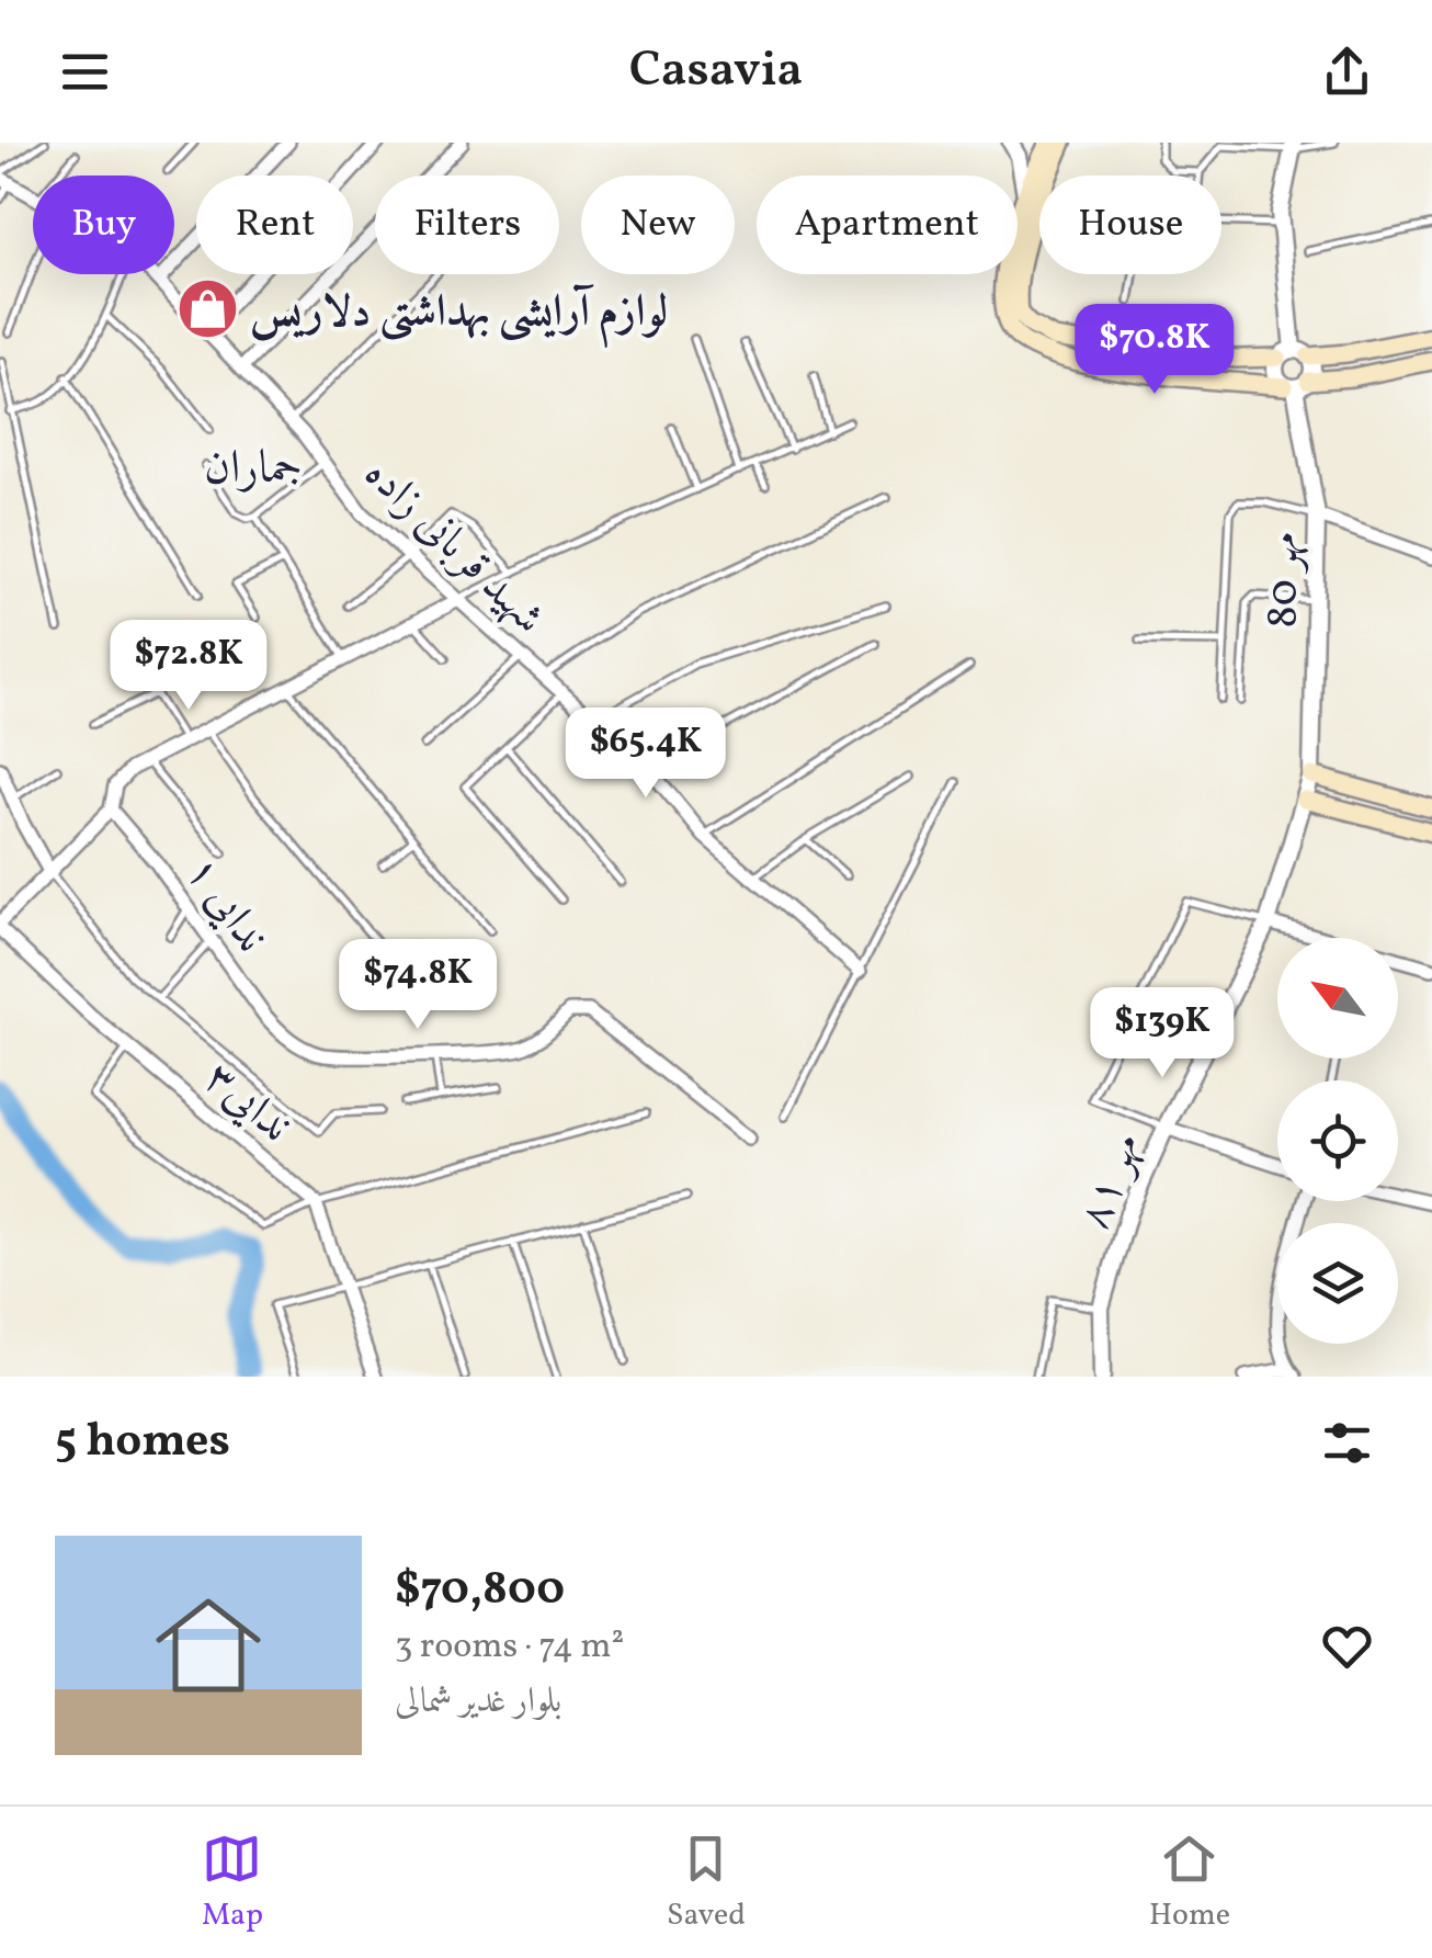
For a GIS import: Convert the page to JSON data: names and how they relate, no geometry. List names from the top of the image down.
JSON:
{
  "streets": {
    "street": [
      "شهید قربانی زاده",
      "مهر 80",
      "ندایی ۱",
      "ندایی۳",
      "مهر ۸۱"
    ]
  },
  "crossings": [
    ["مهر 80", "مهر ۸۱"]
  ],
  "districts": ["جماران"],
  "places": {
    "shop": ["لوازم آرایشی بهداشتی دلاریس"]
  },
  "north": "top left",
  "page": {
    "header": "Casavia",
    "chip": [
      "Buy",
      "Rent",
      "Filters",
      "New",
      "Apartment",
      "House"
    ],
    "price": [
      "$70.8K",
      "$72.8K",
      "$65.4K",
      "$74.8K",
      "$139K"
    ],
    "heading": "5 homes",
    "list": [
      {
        "name": "$70,800",
        "note": "3 rooms · 74 m² · بلوار غدیر شمالی"
      }
    ],
    "tabs": ["Map", "Saved", "Home"]
  }
}
